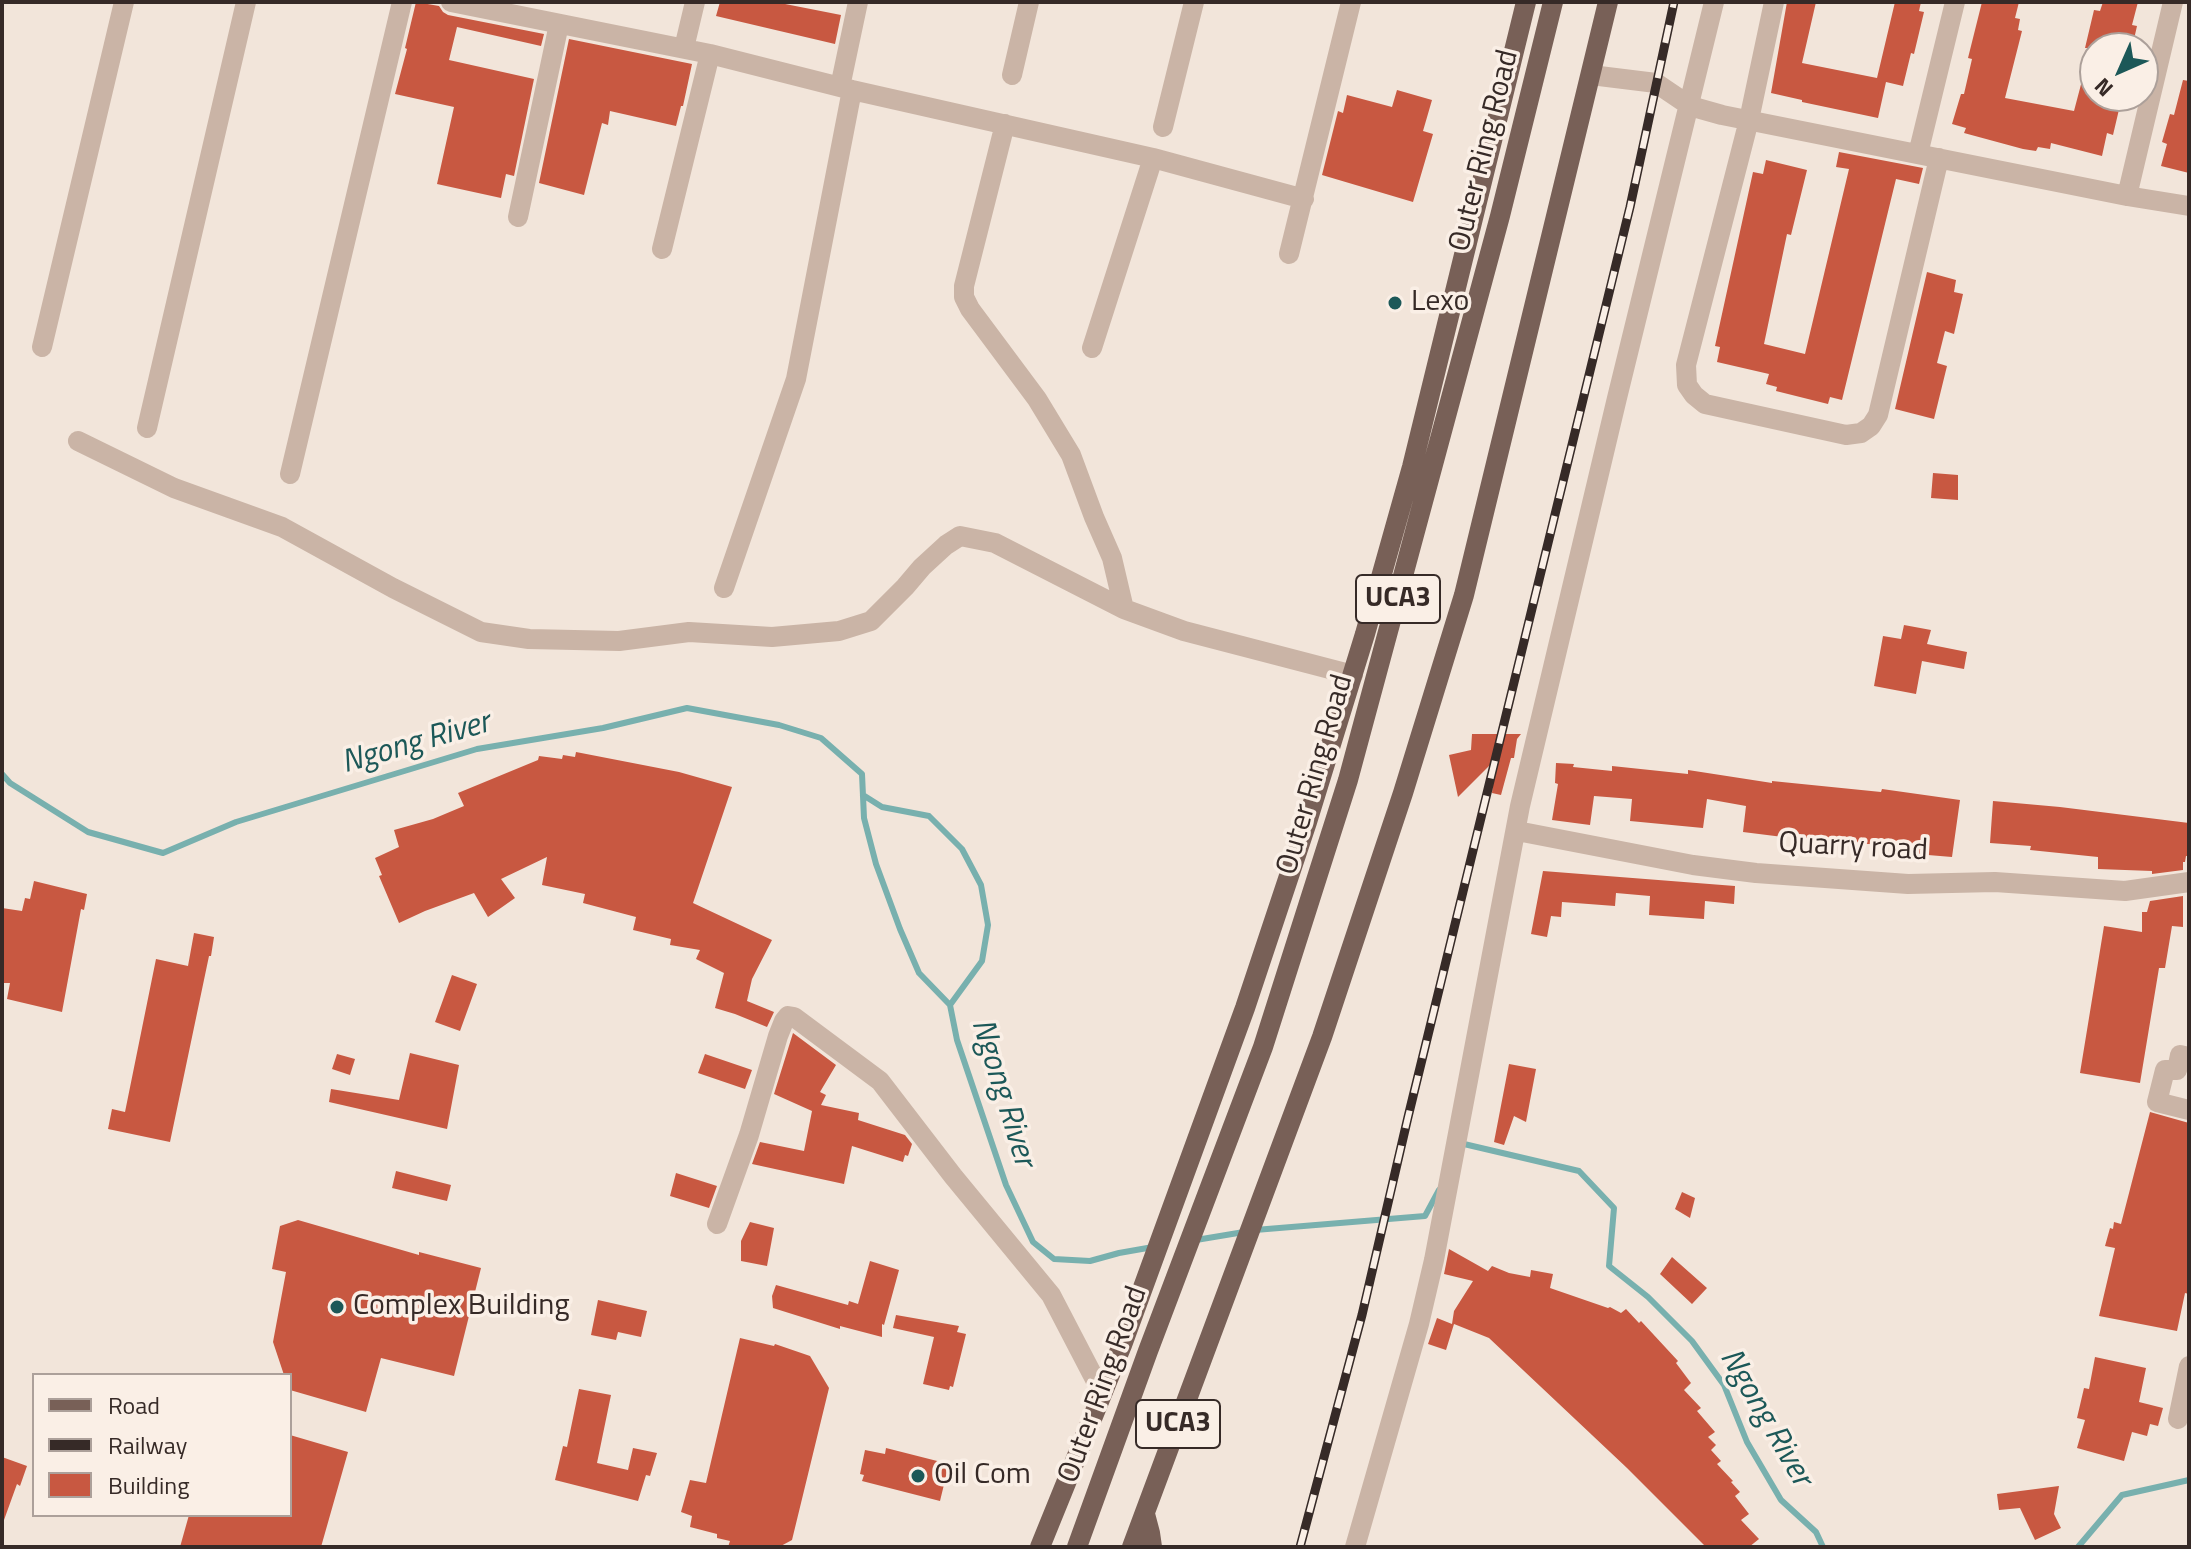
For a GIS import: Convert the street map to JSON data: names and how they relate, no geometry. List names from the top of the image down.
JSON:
{
  "streets": {
    "main road": ["Outer Ring Road", "UCA3"],
    "street": ["Quarry road"]
  },
  "water": ["Ngong River"],
  "places": ["Lexo", "Complex Building", "Oil Com"],
  "legend": ["Road", "Railway", "Building"],
  "north": "bottom left"
}
